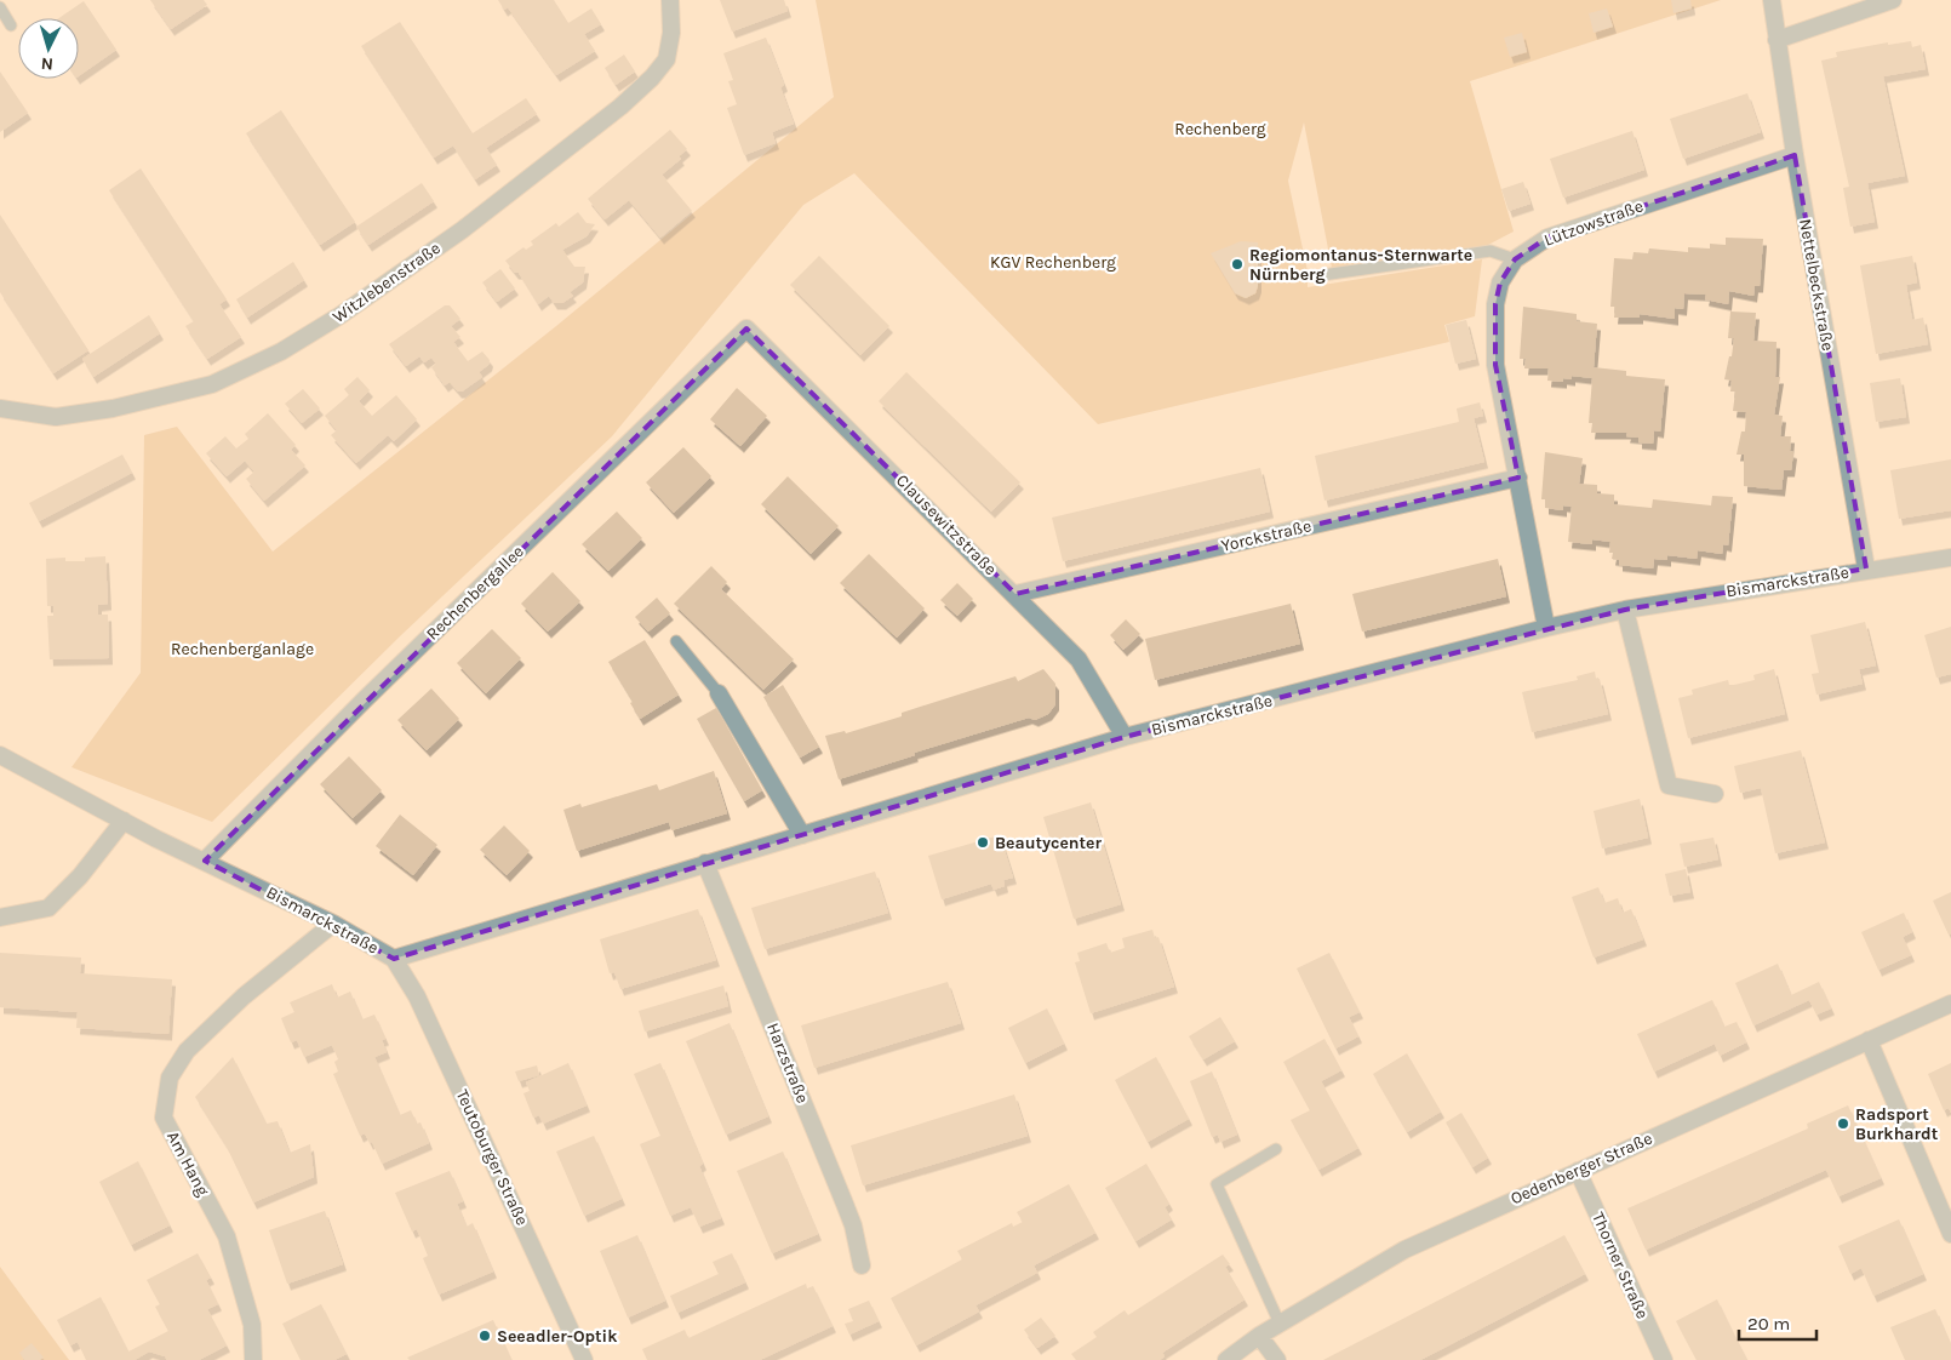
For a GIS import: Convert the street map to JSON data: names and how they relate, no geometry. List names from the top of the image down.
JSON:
{
  "streets": {
    "street": [
      "Lützowstraße",
      "Witzlebenstraße",
      "Nettelbeckstraße",
      "Clausewitzstraße",
      "Yorckstraße",
      "Bismarckstraße",
      "Rechenbergallee",
      "Harzstraße",
      "Teutoburger Straße",
      "Am Hang",
      "Oedenberger Straße",
      "Thorner Straße"
    ]
  },
  "crossings": [
    ["Lützowstraße", "Nettelbeckstraße"],
    ["Lützowstraße", "Yorckstraße"],
    ["Lützowstraße", "Bismarckstraße"],
    ["Nettelbeckstraße", "Bismarckstraße"],
    ["Clausewitzstraße", "Yorckstraße"],
    ["Clausewitzstraße", "Bismarckstraße"],
    ["Clausewitzstraße", "Rechenbergallee"],
    ["Bismarckstraße", "Rechenbergallee"],
    ["Bismarckstraße", "Harzstraße"],
    ["Bismarckstraße", "Teutoburger Straße"],
    ["Bismarckstraße", "Am Hang"],
    ["Oedenberger Straße", "Thorner Straße"]
  ],
  "parks": ["Rechenberg", "KGV Rechenberg", "Rechenberganlage"],
  "places": [
    "Regiomontanus-Sternwarte Nürnberg",
    "Beautycenter",
    "Radsport Burkhardt",
    "Seeadler-Optik"
  ],
  "scale_bar": "20 m",
  "north": "bottom"
}
